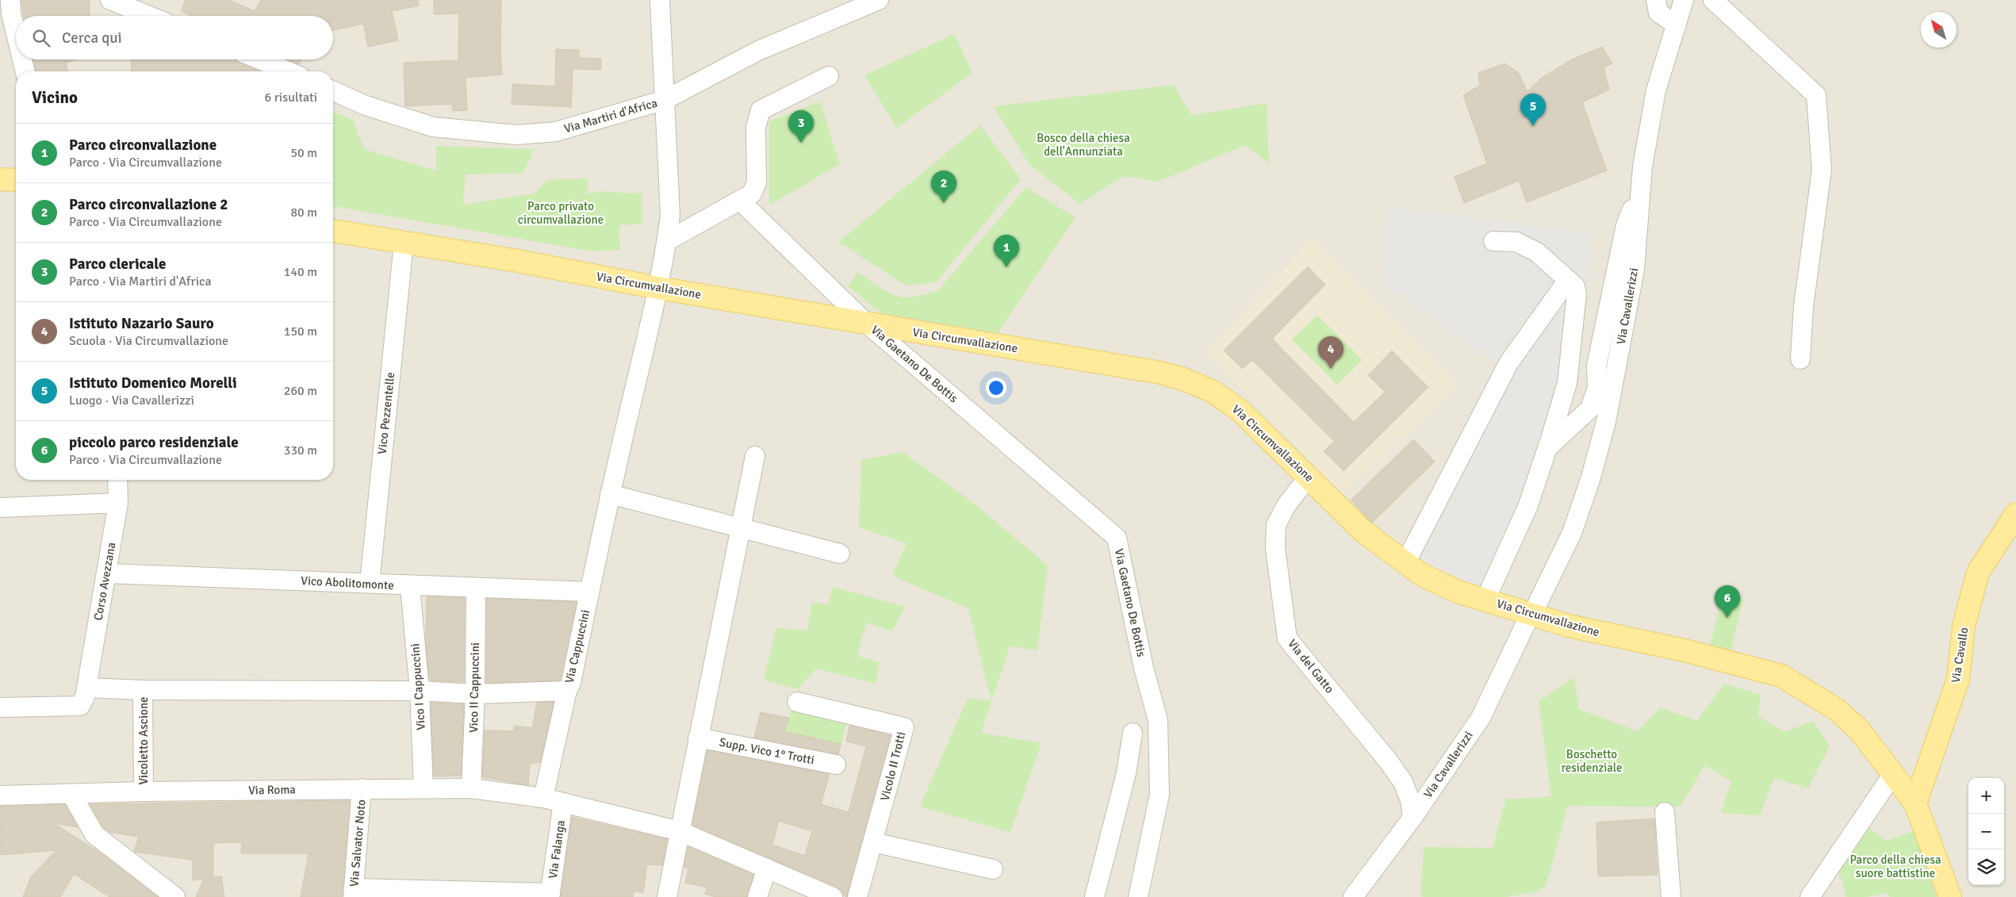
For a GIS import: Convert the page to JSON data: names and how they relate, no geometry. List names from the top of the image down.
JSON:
{
  "streets": {
    "main road": ["Via Circumvallazione", "Via Cavallo"],
    "street": [
      "Via Martiri d'Africa",
      "Via Cavallerizzi",
      "Via Gaetano De Bottis",
      "Vico Pezzentelle",
      "Corso Avezzana",
      "Vico Abolitomonte",
      "Via Cappuccini",
      "Via del Gatto",
      "Vico I Cappuccini",
      "Vico II Cappuccini",
      "Vicoletto Ascione",
      "Supp. Vico 1° Trotti",
      "Vicolo II Trotti",
      "Via Roma",
      "Via Salvator Noto",
      "Via Falanga"
    ]
  },
  "crossings": [
    ["Via Martiri d'Africa", "Via Cappuccini"],
    ["Via Circumvallazione", "Via Gaetano De Bottis"],
    ["Via Circumvallazione", "Vico Pezzentelle"],
    ["Via Circumvallazione", "Via Cappuccini"],
    ["Via Circumvallazione", "Via Cavallo"],
    ["Via Circumvallazione", "Via del Gatto"],
    ["Via Cavallerizzi", "Via del Gatto"],
    ["Vico Pezzentelle", "Vico Abolitomonte"],
    ["Corso Avezzana", "Vico Abolitomonte"],
    ["Vico Abolitomonte", "Via Cappuccini"],
    ["Vico Abolitomonte", "Vico I Cappuccini"],
    ["Vico Abolitomonte", "Vico II Cappuccini"],
    ["Via Cappuccini", "Via Roma"],
    ["Vico I Cappuccini", "Via Roma"],
    ["Vico II Cappuccini", "Via Roma"],
    ["Vicoletto Ascione", "Via Roma"],
    ["Via Roma", "Via Salvator Noto"],
    ["Via Roma", "Via Falanga"]
  ],
  "parks": [
    "Bosco della chiesa dell'Annunziata",
    "Parco privato circumvallazione",
    "Boschetto residenziale",
    "Parco della chiesa suore battistine"
  ],
  "north": "top left",
  "page": {
    "search": "Cerca qui",
    "heading": ["Vicino", "6 risultati"],
    "pins": [
      "5",
      "3",
      "2",
      "1",
      "4",
      "6"
    ],
    "list": [
      {
        "mark": "1",
        "name": "Parco circonvallazione",
        "note": "Parco · Via Circumvallazione",
        "value": "50 m"
      },
      {
        "mark": "2",
        "name": "Parco circonvallazione 2",
        "note": "Parco · Via Circumvallazione",
        "value": "80 m"
      },
      {
        "mark": "3",
        "name": "Parco clericale",
        "note": "Parco · Via Martiri d'Africa",
        "value": "140 m"
      },
      {
        "mark": "4",
        "name": "Istituto Nazario Sauro",
        "note": "Scuola · Via Circumvallazione",
        "value": "150 m"
      },
      {
        "mark": "5",
        "name": "Istituto Domenico Morelli",
        "note": "Luogo · Via Cavallerizzi",
        "value": "260 m"
      },
      {
        "mark": "6",
        "name": "piccolo parco residenziale",
        "note": "Parco · Via Circumvallazione",
        "value": "330 m"
      }
    ],
    "map_buttons": ["+", "−"]
  }
}
